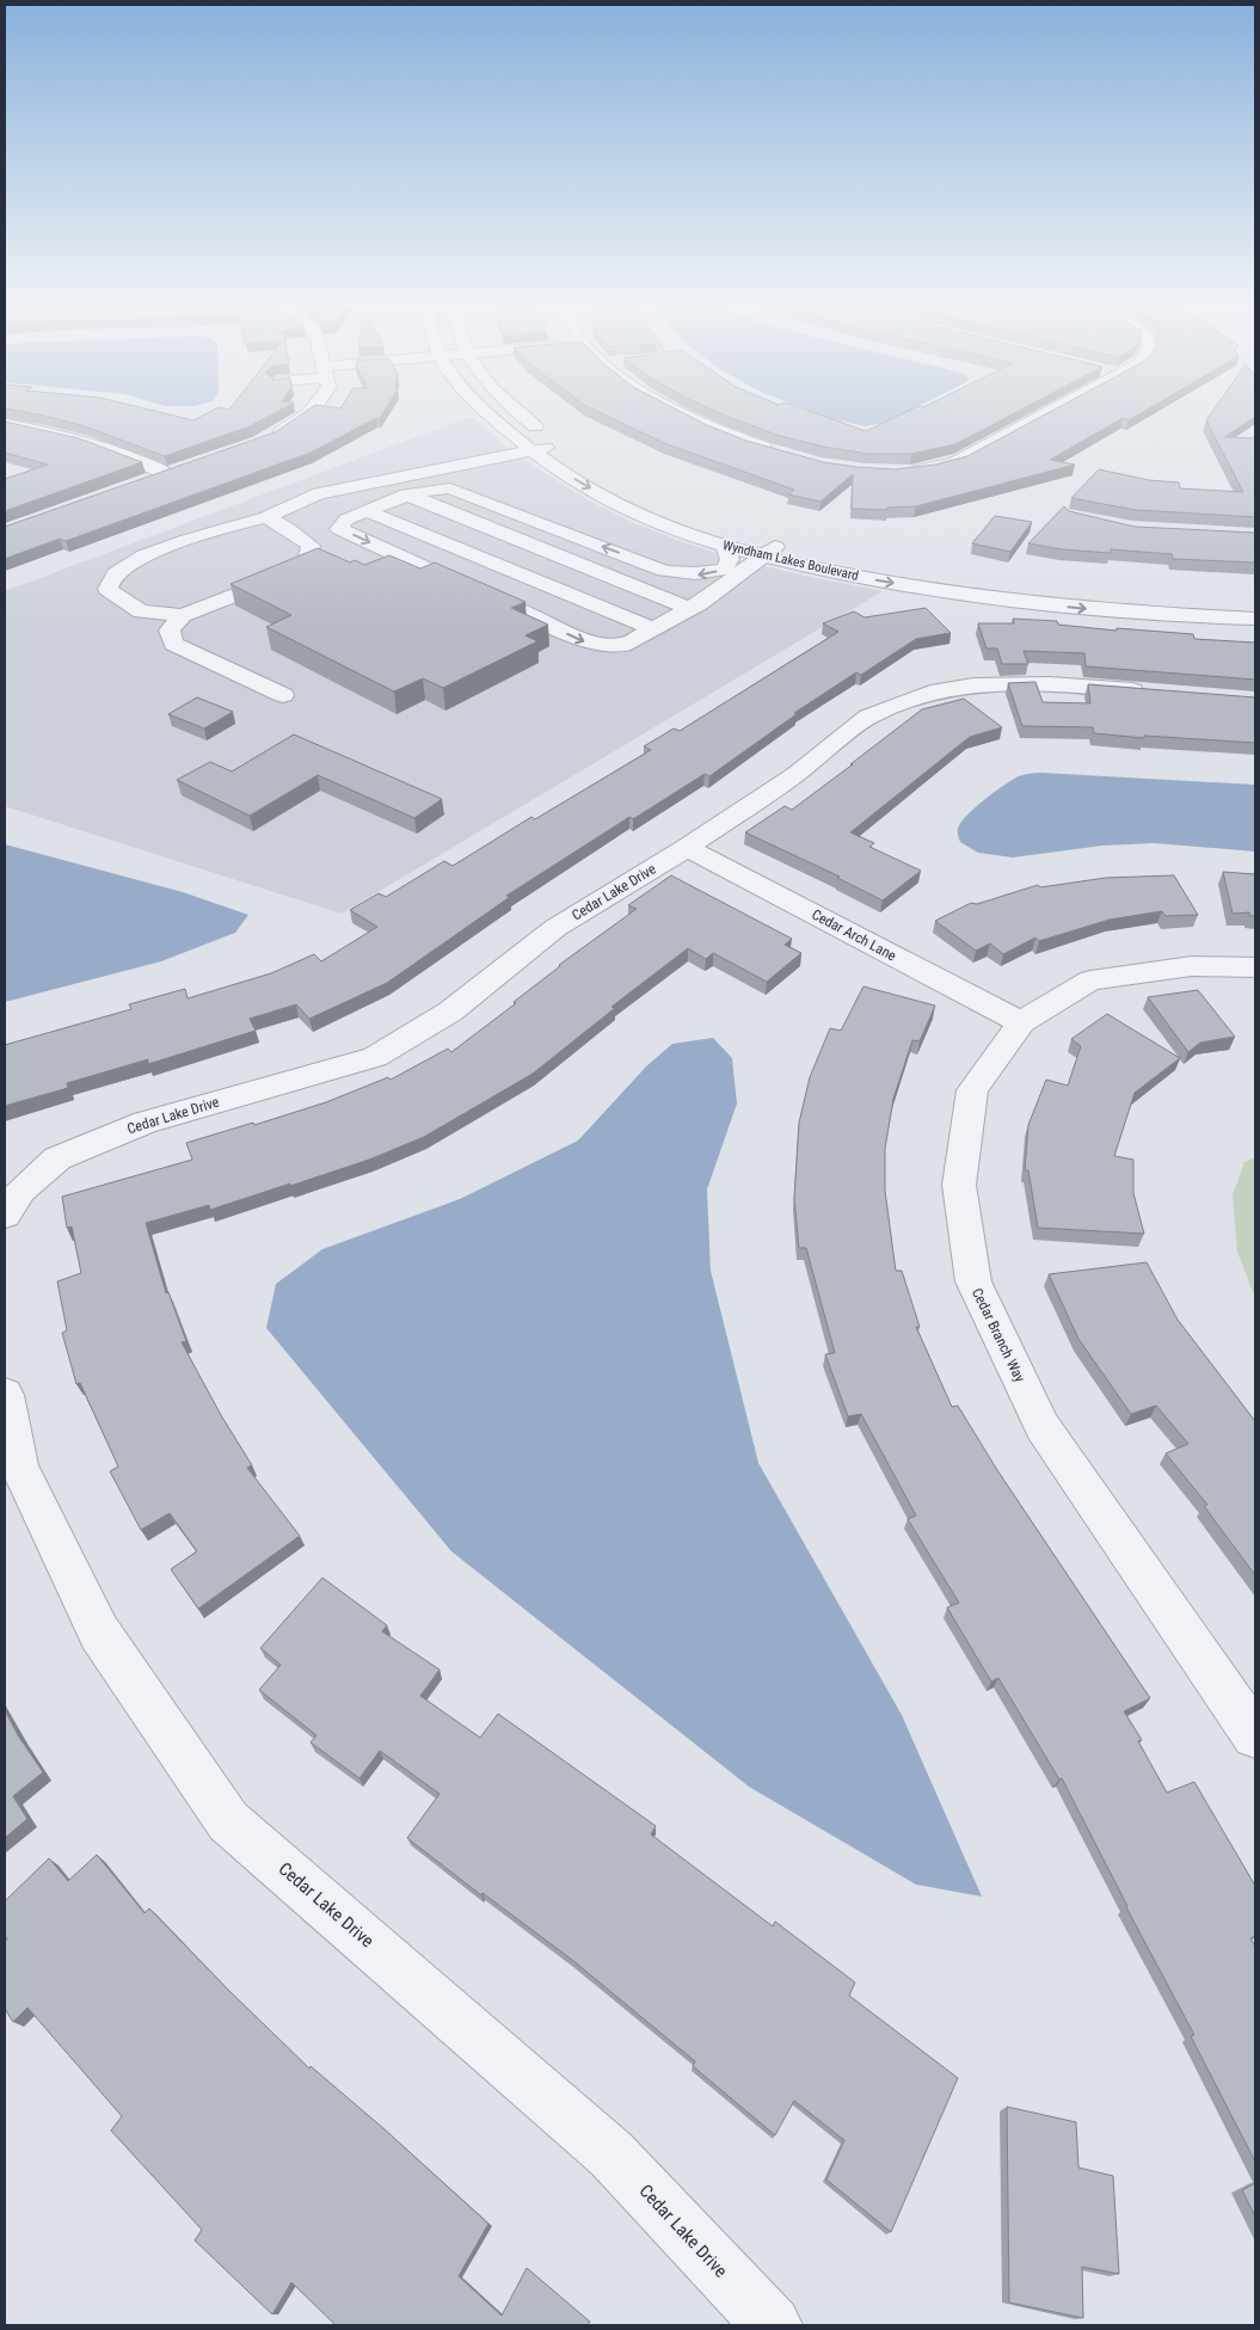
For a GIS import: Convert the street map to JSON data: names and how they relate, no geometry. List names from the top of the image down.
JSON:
{
  "streets": {
    "street": [
      "Wyndham Lakes Boulevard",
      "Cedar Lake Drive",
      "Cedar Arch Lane",
      "Cedar Branch Way"
    ]
  },
  "crossings": [
    ["Cedar Lake Drive", "Cedar Arch Lane"],
    ["Cedar Arch Lane", "Cedar Branch Way"]
  ]
}
